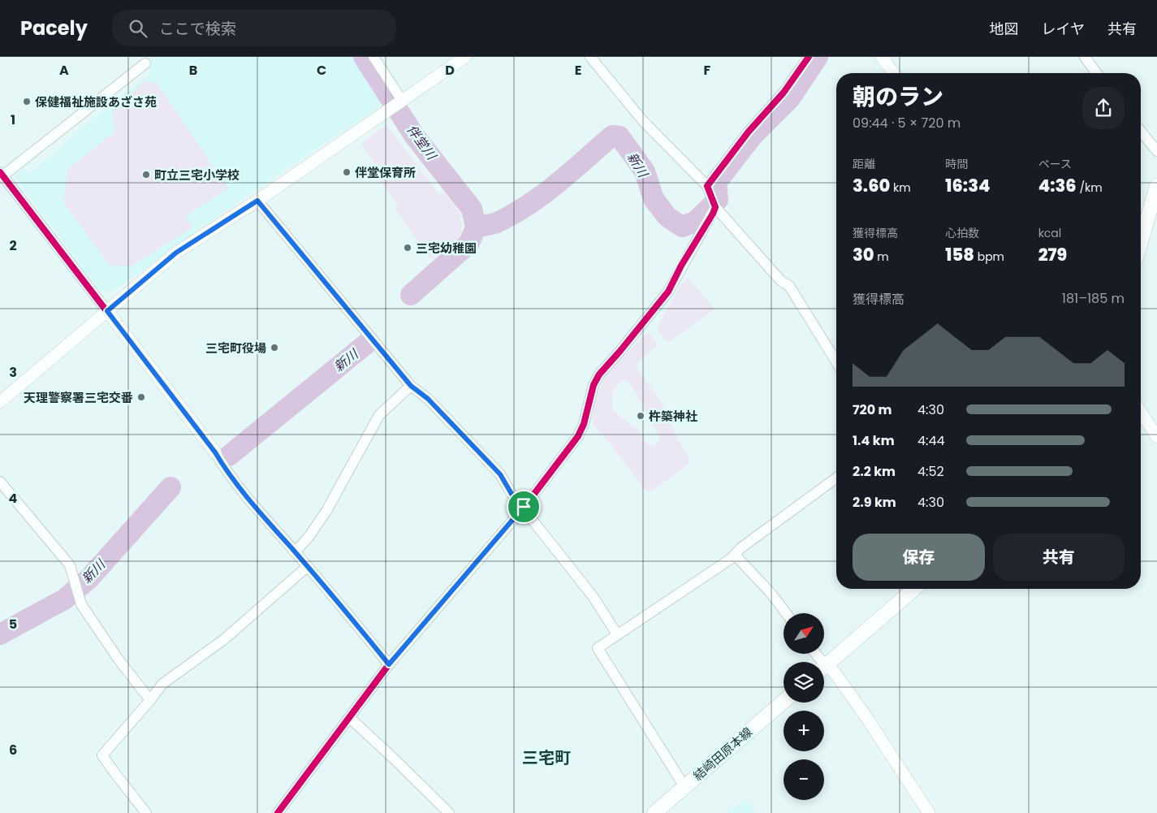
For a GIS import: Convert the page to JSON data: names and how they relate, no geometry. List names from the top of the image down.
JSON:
{
  "streets": {
    "main road": ["結崎田原本線"]
  },
  "districts": ["三宅町"],
  "water": ["伴堂川", "新川"],
  "places": [
    "保健福祉施設あざさ苑",
    "伴堂保育所",
    "町立三宅小学校",
    "三宅幼稚園",
    "三宅町役場",
    "天理警察署三宅交番",
    "杵築神社"
  ],
  "north": "top right",
  "page": {
    "header": "Pacely",
    "search": "ここで検索",
    "nav": ["地図", "レイヤ", "共有"],
    "heading": ["朝のラン", "09:44 · 5 × 720 m"],
    "stats": [
      ["距離", "3.60 km"],
      ["時間", "16:34"],
      ["ペース", "4:36 /km"],
      ["獲得標高", "30 m"],
      ["心拍数", "158 bpm"],
      ["kcal", "279"]
    ],
    "chart": ["獲得標高", "181–185 m"],
    "list": [
      {
        "name": "720 m",
        "note": "4:30"
      },
      {
        "name": "1.4 km",
        "note": "4:44"
      },
      {
        "name": "2.2 km",
        "note": "4:52"
      },
      {
        "name": "2.9 km",
        "note": "4:30"
      }
    ],
    "buttons": ["保存", "共有"],
    "map_buttons": ["+", "−"]
  },
  "grid": {
    "columns": [
      "A",
      "B",
      "C",
      "D",
      "E",
      "F"
    ],
    "rows": [
      "1",
      "2",
      "3",
      "4",
      "5",
      "6"
    ]
  }
}
